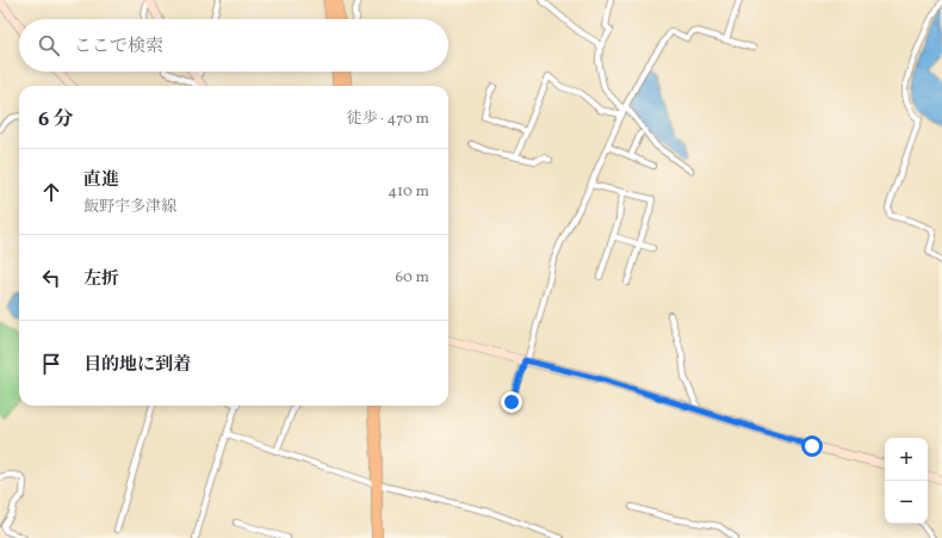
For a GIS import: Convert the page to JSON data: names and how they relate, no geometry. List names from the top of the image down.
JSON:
{
  "page": {
    "search": "ここで検索",
    "heading": ["6 分", "徒歩 · 470 m"],
    "list": [
      ["直進", "飯野宇多津線", "410 m"],
      ["左折", "60 m"],
      "目的地に到着"
    ],
    "map_buttons": ["+", "−"]
  }
}
